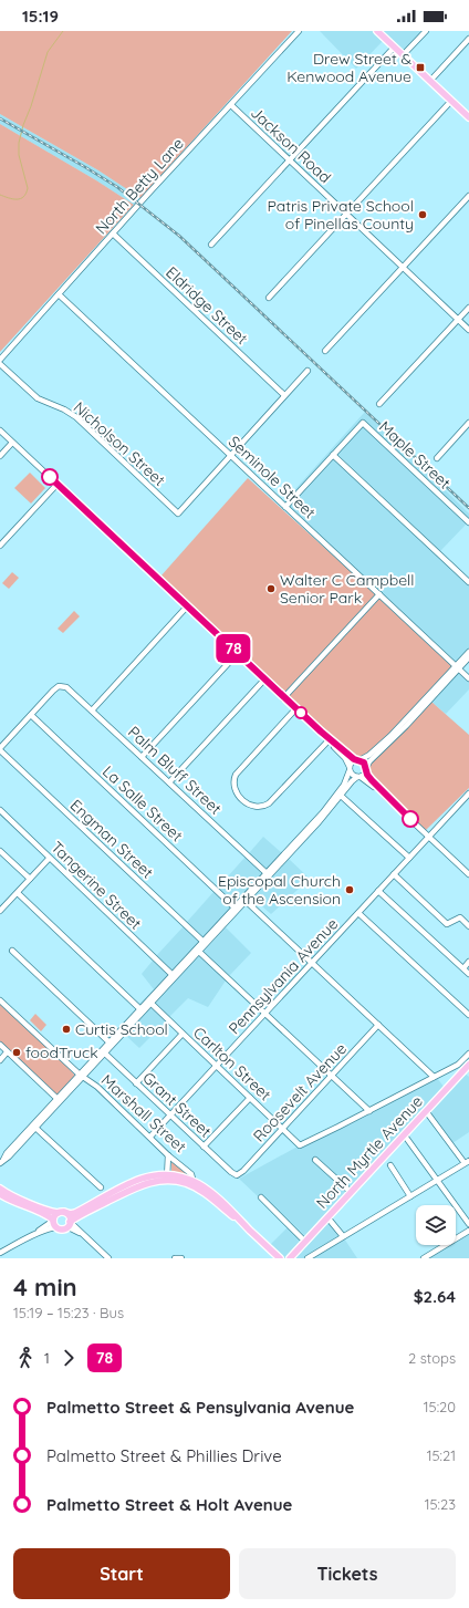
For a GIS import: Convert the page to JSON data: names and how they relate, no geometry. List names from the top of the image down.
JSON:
{
  "streets": {
    "main road": ["Marshall Street", "North Myrtle Avenue"],
    "street": [
      "Jackson Road",
      "North Betty Lane",
      "Eldridge Street",
      "Nicholson Street",
      "Maple Street",
      "Seminole Street",
      "Palm Bluff Street",
      "La Salle Street",
      "Engman Street",
      "Tangerine Street",
      "Pennsylvania Avenue",
      "Carlton Street",
      "Roosevelt Avenue",
      "Grant Street"
    ]
  },
  "crossings": [
    ["Jackson Road", "North Betty Lane"],
    ["North Betty Lane", "Eldridge Street"],
    ["North Betty Lane", "Seminole Street"],
    ["Nicholson Street", "Seminole Street"],
    ["Palm Bluff Street", "La Salle Street"],
    ["Pennsylvania Avenue", "Carlton Street"],
    ["Pennsylvania Avenue", "Grant Street"],
    ["Pennsylvania Avenue", "Marshall Street"],
    ["Carlton Street", "Roosevelt Avenue"],
    ["Roosevelt Avenue", "Grant Street"]
  ],
  "places": {
    "transit": ["Drew Street & Kenwood Avenue"],
    "other": [
      "Patris Private School of Pinellas County",
      "Walter C Campbell Senior Park",
      "Episcopal Church of the Ascension",
      "Curtis School",
      "foodTruck"
    ]
  },
  "lines": ["bus line 78"],
  "page": {
    "status": "15:19",
    "on_map": "78",
    "heading": ["4 min", "15:19 – 15:23 · Bus", "$2.64"],
    "legs": ["1", "78", "2 stops"],
    "list": [
      {
        "name": "Palmetto Street & Pensylvania Avenue",
        "value": "15:20"
      },
      {
        "name": "Palmetto Street & Phillies Drive",
        "value": "15:21"
      },
      {
        "name": "Palmetto Street & Holt Avenue",
        "value": "15:23"
      }
    ],
    "buttons": ["Start", "Tickets"]
  }
}
